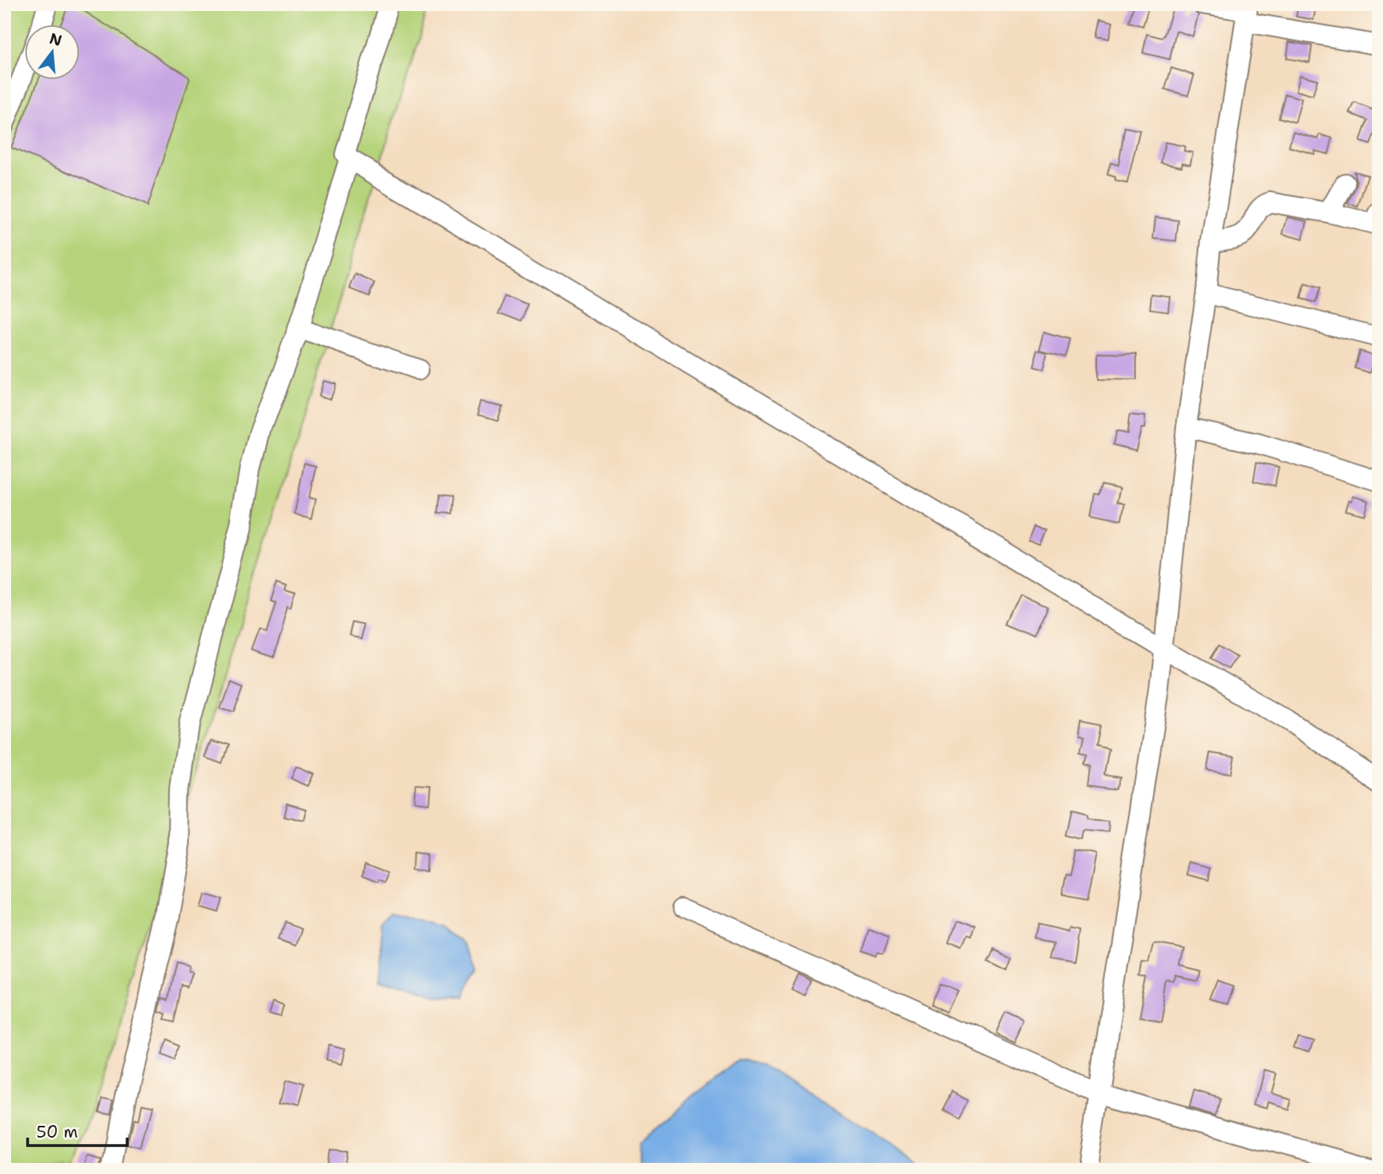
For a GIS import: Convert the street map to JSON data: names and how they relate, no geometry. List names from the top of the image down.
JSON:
{
  "scale_bar": "50 m",
  "north": "top"
}
